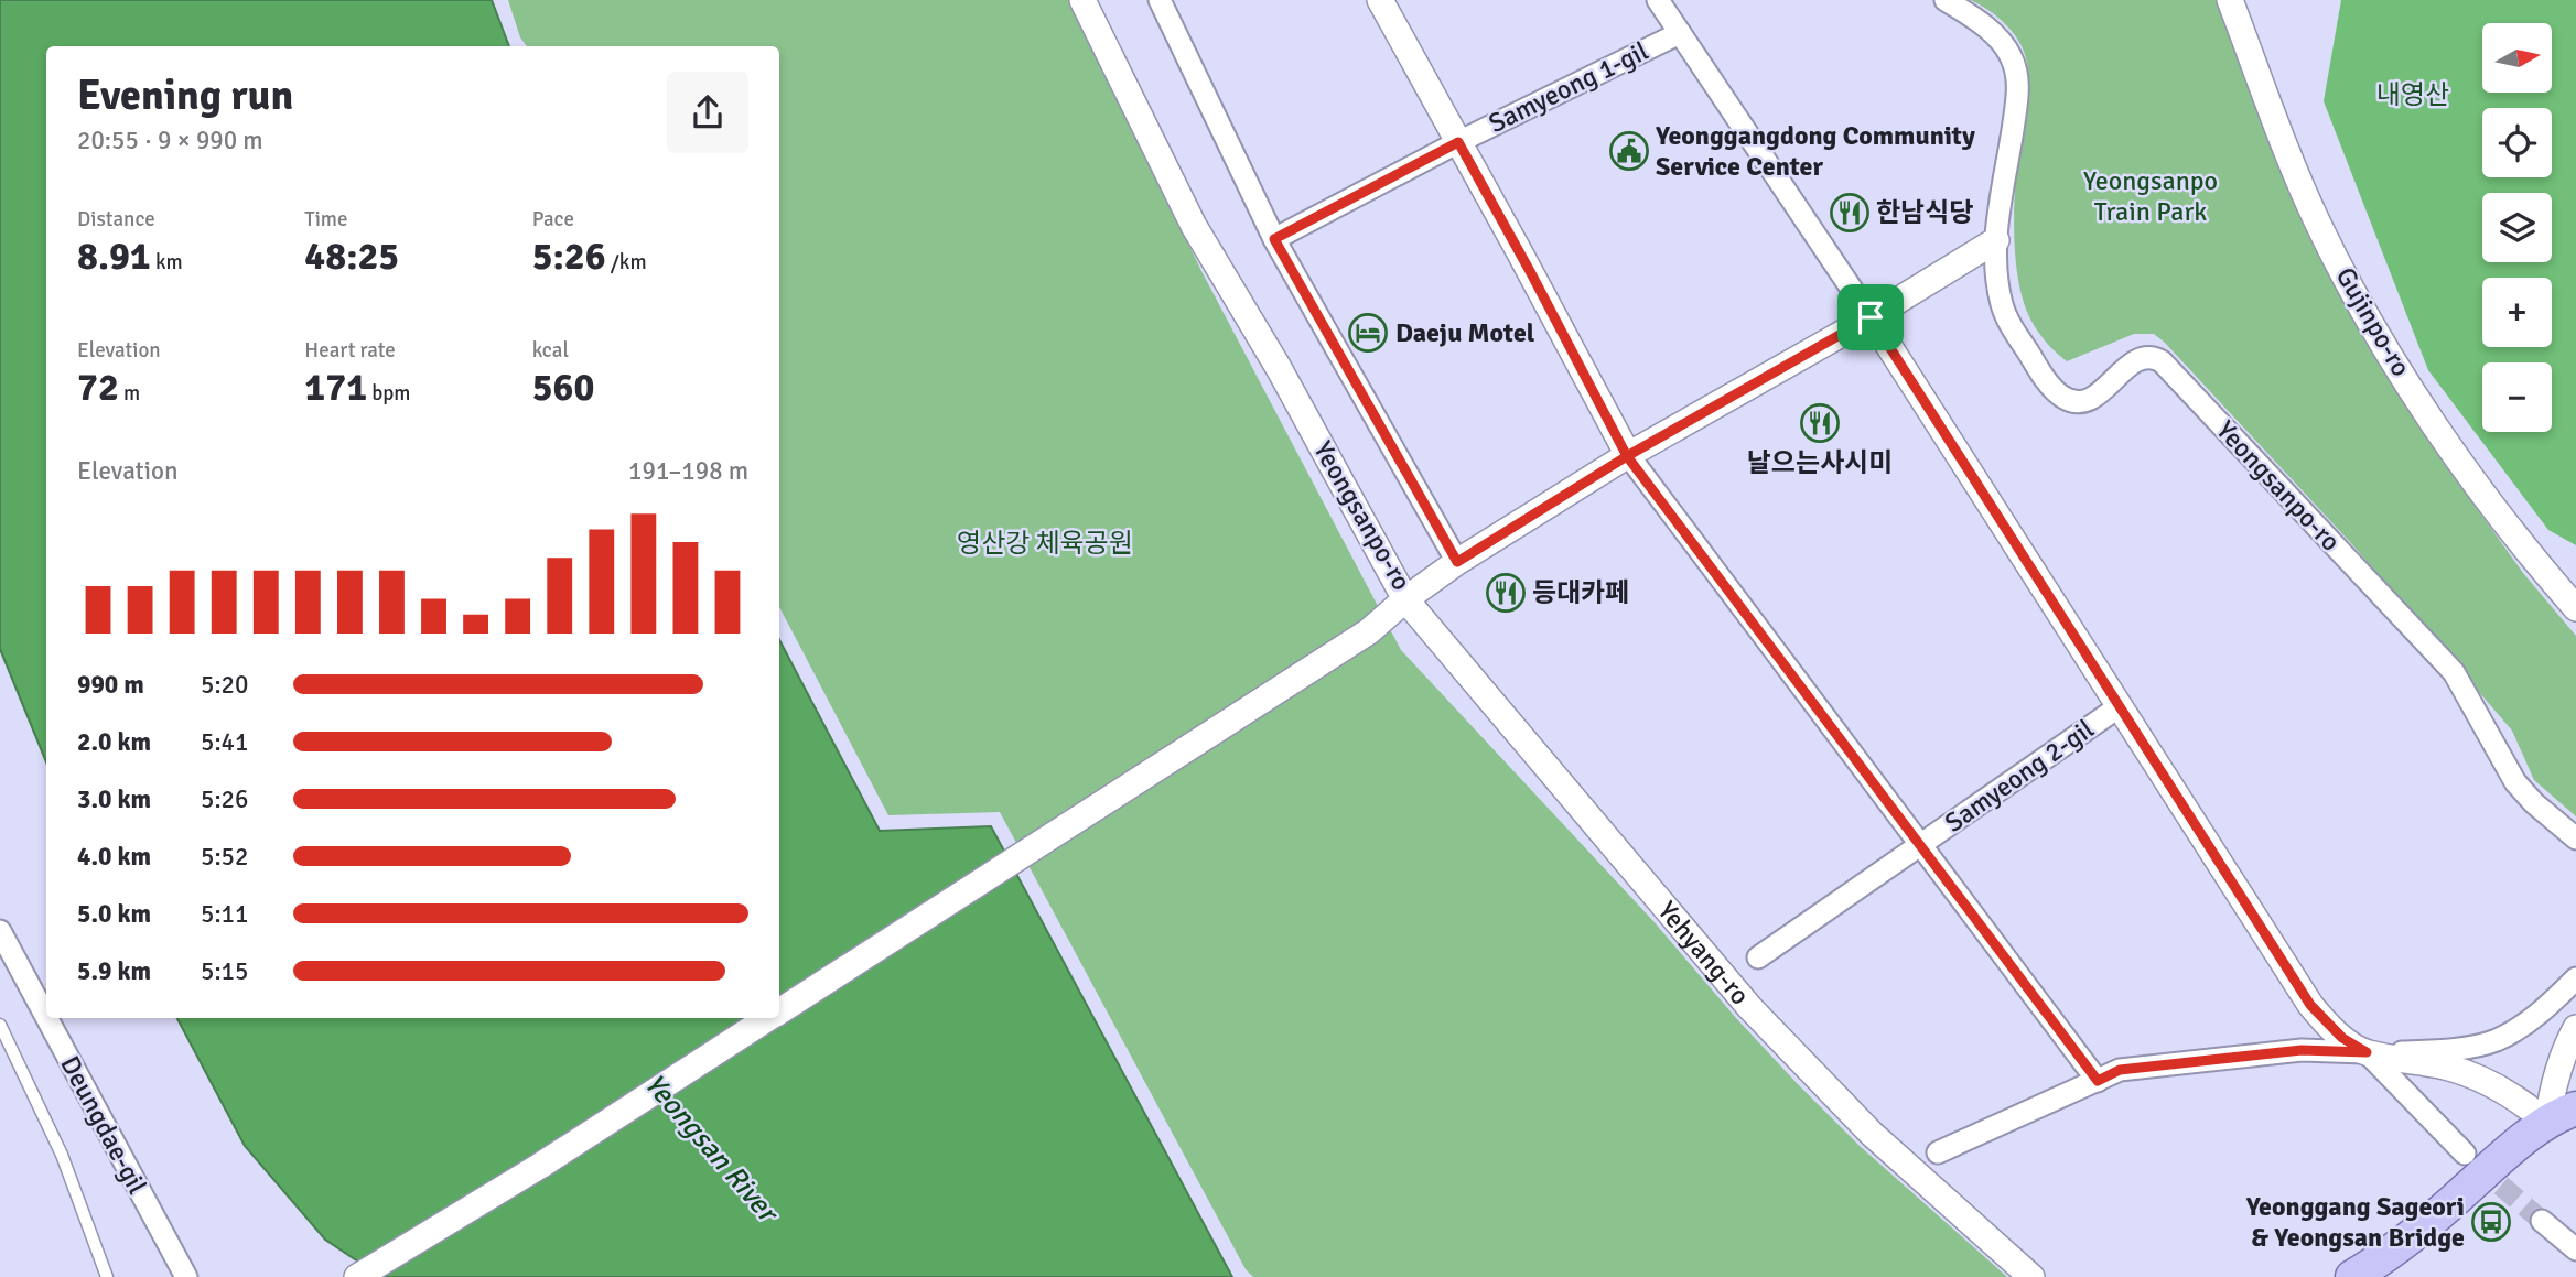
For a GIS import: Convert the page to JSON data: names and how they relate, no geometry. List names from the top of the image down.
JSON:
{
  "streets": {
    "street": [
      "Samyeong 1-gil",
      "Gujinpo-ro",
      "Yeongsanpo-ro",
      "Samyeong 2-gil",
      "Yehyang-ro",
      "Deungdae-gil"
    ]
  },
  "crossings": [
    ["Samyeong 1-gil", "Yeongsanpo-ro"],
    ["Samyeong 1-gil", "Samyeong 2-gil"],
    ["Yeongsanpo-ro", "Samyeong 2-gil"],
    ["Yeongsanpo-ro", "Yehyang-ro"]
  ],
  "water": ["Yeongsan River"],
  "parks": ["내영산", "Yeongsanpo Train Park", "영산강 체육공원"],
  "places": {
    "public building": ["Yeonggangdong Community Service Center"],
    "restaurant": ["한남식당", "날으는사시미", "등대카페"],
    "hotel": ["Daeju Motel"],
    "bus stop": ["Yeonggang Sageori & Yeongsan Bridge"]
  },
  "north": "right",
  "page": {
    "map_buttons": ["+", "−"],
    "heading": ["Evening run", "20:55 · 9 × 990 m"],
    "stats": [
      ["Distance", "8.91 km"],
      ["Time", "48:25"],
      ["Pace", "5:26 /km"],
      ["Elevation", "72 m"],
      ["Heart rate", "171 bpm"],
      ["kcal", "560"]
    ],
    "chart": ["Elevation", "191–198 m"],
    "list": [
      {
        "name": "990 m",
        "note": "5:20"
      },
      {
        "name": "2.0 km",
        "note": "5:41"
      },
      {
        "name": "3.0 km",
        "note": "5:26"
      },
      {
        "name": "4.0 km",
        "note": "5:52"
      },
      {
        "name": "5.0 km",
        "note": "5:11"
      },
      {
        "name": "5.9 km",
        "note": "5:15"
      }
    ]
  }
}
